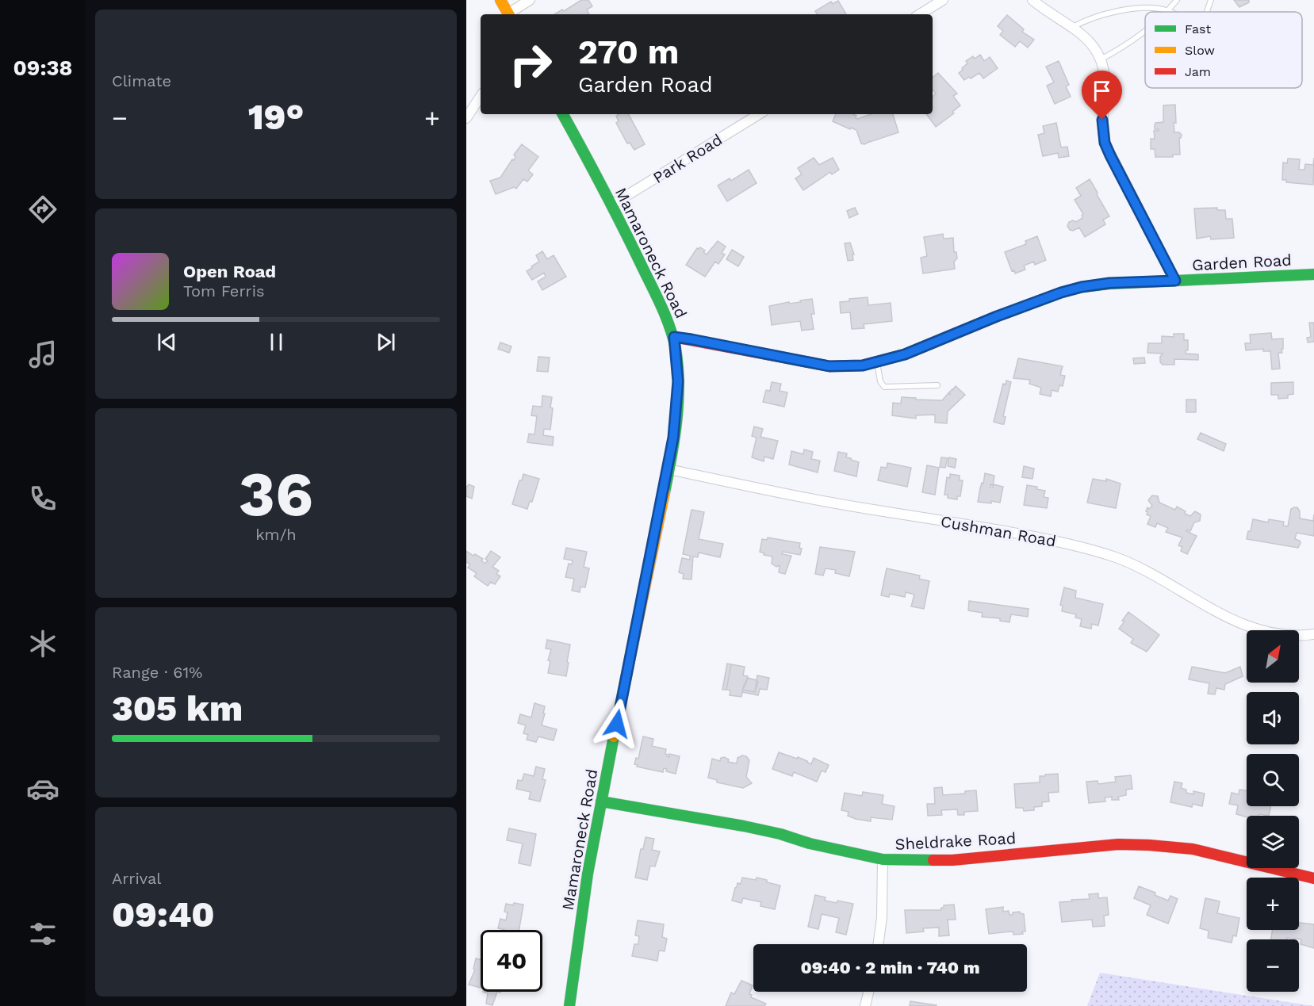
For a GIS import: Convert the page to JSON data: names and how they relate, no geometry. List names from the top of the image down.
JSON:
{
  "streets": {
    "street": [
      "Park Road",
      "Mamaroneck Road",
      "Garden Road",
      "Cushman Road",
      "Sheldrake Road"
    ]
  },
  "crossings": [
    ["Park Road", "Mamaroneck Road"],
    ["Mamaroneck Road", "Garden Road"],
    ["Mamaroneck Road", "Cushman Road"],
    ["Mamaroneck Road", "Sheldrake Road"]
  ],
  "legend": ["Fast", "Slow", "Jam"],
  "north": "top right",
  "page": {
    "tabs": "09:38",
    "tile": [
      "Climate",
      ["36", "km/h"],
      ["Range · 61%", "305 km"],
      ["Arrival", "09:40"]
    ],
    "turn": ["270 m", "Garden Road"],
    "heat": ["−", "19°", "+"],
    "song": ["Open Road", "Tom Ferris"],
    "map_buttons": ["+", "−"],
    "limit": "40",
    "trip": "09:40 · 2 min · 740 m"
  }
}
